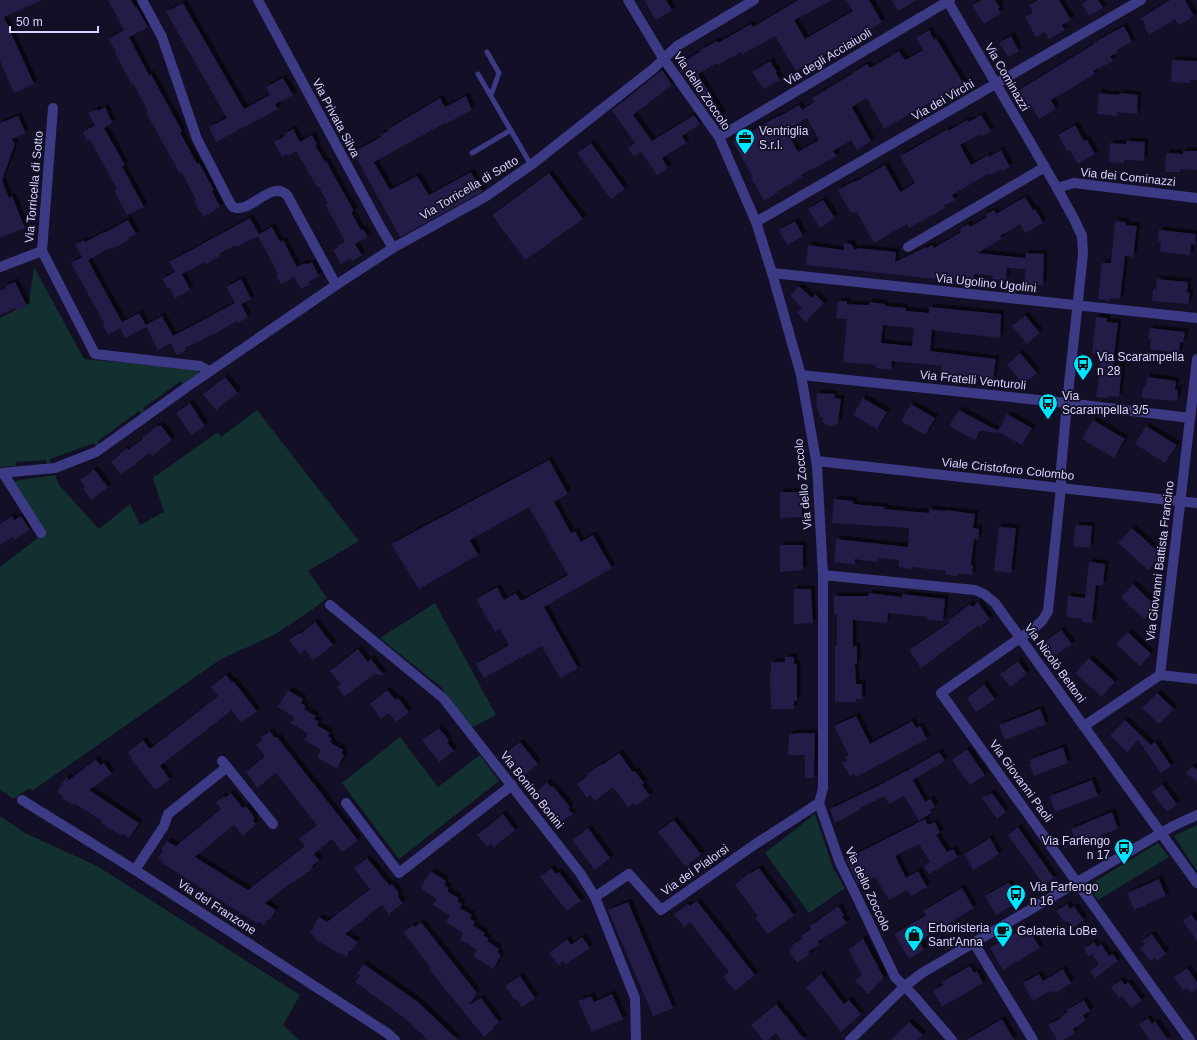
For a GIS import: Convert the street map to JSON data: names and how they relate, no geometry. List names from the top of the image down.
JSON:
{
  "streets": {
    "street": [
      "Via degli Acciaiuoli",
      "Via Cominazzi",
      "Via dello Zoccolo",
      "Via dei Virchi",
      "Via Privata Silva",
      "Via dei Cominazzi",
      "Via Torricella di Sotto",
      "Via Ugolino Ugolini",
      "Via Fratelli Venturoli",
      "Viale Cristoforo Colombo",
      "Via Giovanni Battista Francino",
      "Via Nicolò Bettoni",
      "Via Giovanni Paoli",
      "Via Bonino Bonini",
      "Via dei Pialorsi",
      "Via del Franzone"
    ]
  },
  "crossings": [
    ["Via degli Acciaiuoli", "Via Cominazzi"],
    ["Via degli Acciaiuoli", "Via dello Zoccolo"],
    ["Via Cominazzi", "Via dei Virchi"],
    ["Via Cominazzi", "Via dei Cominazzi"],
    ["Via Cominazzi", "Via Ugolino Ugolini"],
    ["Via Cominazzi", "Via Fratelli Venturoli"],
    ["Via Cominazzi", "Viale Cristoforo Colombo"],
    ["Via Cominazzi", "Via Nicolò Bettoni"],
    ["Via Cominazzi", "Via Giovanni Paoli"],
    ["Via dello Zoccolo", "Via dei Virchi"],
    ["Via dello Zoccolo", "Via Torricella di Sotto"],
    ["Via dello Zoccolo", "Via Ugolino Ugolini"],
    ["Via dello Zoccolo", "Via Fratelli Venturoli"],
    ["Via dello Zoccolo", "Viale Cristoforo Colombo"],
    ["Via dello Zoccolo", "Via Nicolò Bettoni"],
    ["Via dello Zoccolo", "Via dei Pialorsi"],
    ["Via Privata Silva", "Via Torricella di Sotto"],
    ["Via Fratelli Venturoli", "Via Giovanni Battista Francino"],
    ["Viale Cristoforo Colombo", "Via Giovanni Battista Francino"],
    ["Via Bonino Bonini", "Via dei Pialorsi"]
  ],
  "places": {
    "office": ["Ventriglia S.r.l."],
    "bus stop": [
      "Via Scarampella n 28",
      "Via Scarampella 3/5",
      "Via Farfengo n 17",
      "Via Farfengo n 16"
    ],
    "cafe": ["Gelateria LoBe"],
    "shop": ["Erboristeria Sant'Anna"]
  },
  "scale_bar": "50 m"
}
